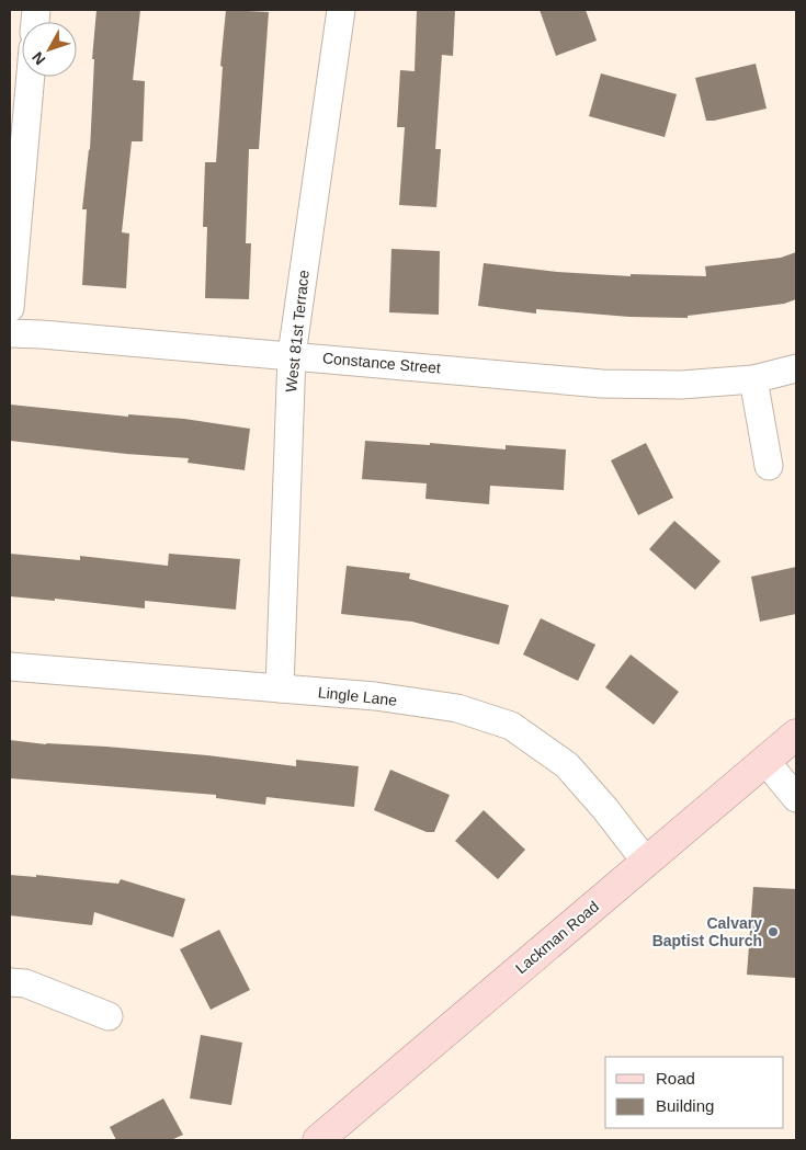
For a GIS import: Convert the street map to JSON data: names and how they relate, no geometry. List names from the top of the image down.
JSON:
{
  "streets": {
    "main road": ["Lackman Road"],
    "street": ["West 81st Terrace", "Constance Street", "Lingle Lane"]
  },
  "crossings": [
    ["West 81st Terrace", "Constance Street"],
    ["West 81st Terrace", "Lingle Lane"],
    ["Lingle Lane", "Lackman Road"]
  ],
  "places": ["Calvary Baptist Church"],
  "legend": ["Road", "Building"],
  "north": "bottom left"
}
